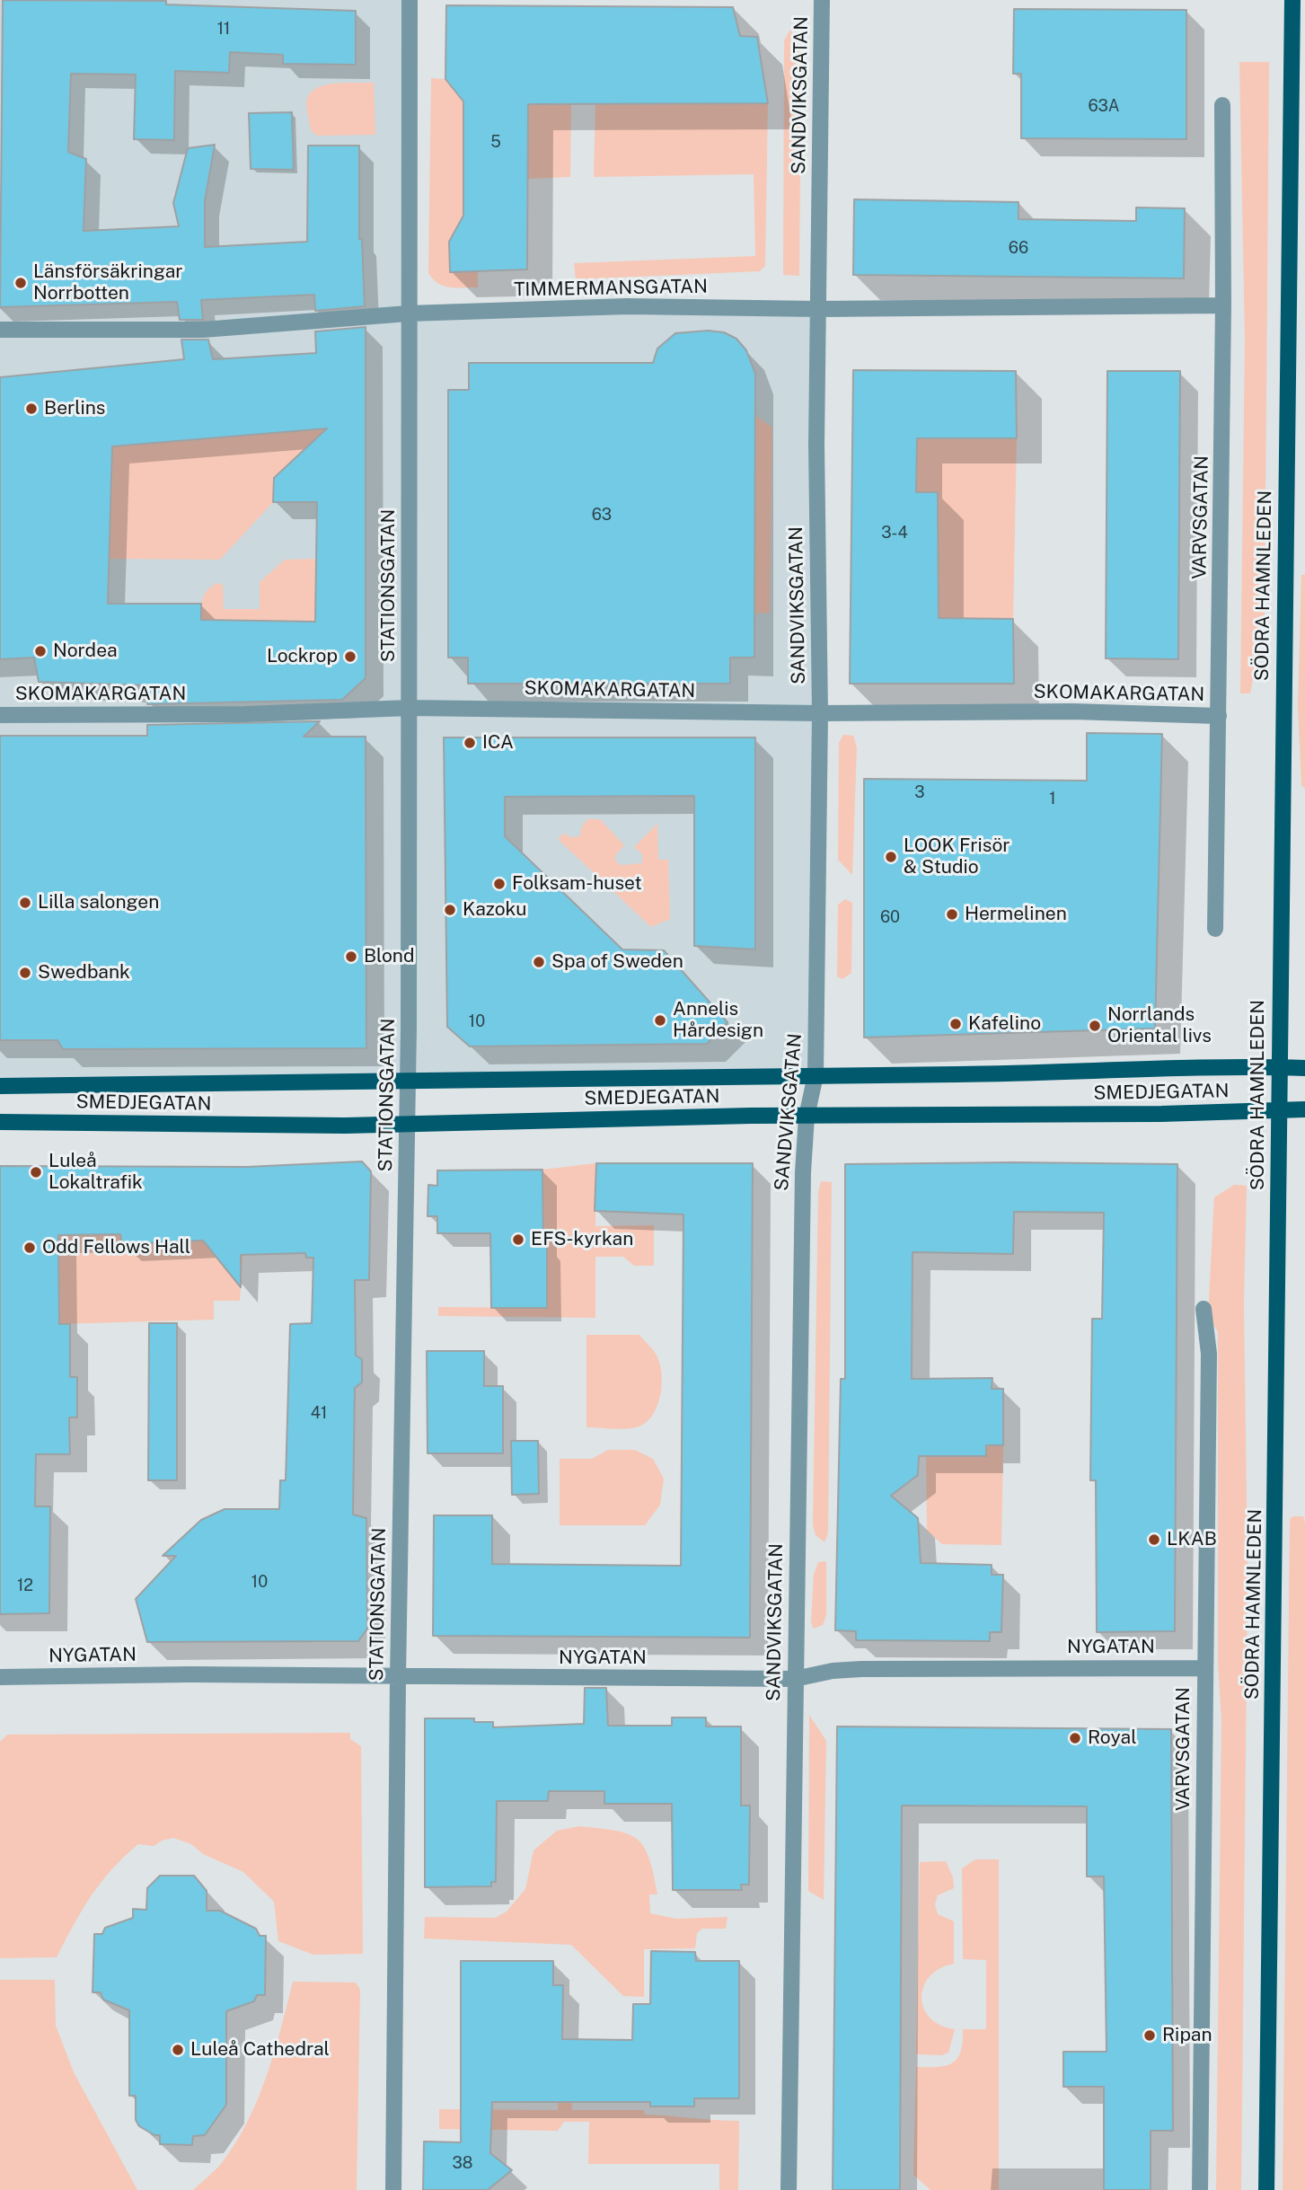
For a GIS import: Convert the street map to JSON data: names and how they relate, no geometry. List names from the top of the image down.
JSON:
{
  "streets": {
    "main road": ["SÖDRA HAMNLEDEN", "SMEDJEGATAN"],
    "street": [
      "SANDVIKSGATAN",
      "TIMMERMANSGATAN",
      "VARVSGATAN",
      "STATIONSGATAN",
      "SKOMAKARGATAN",
      "NYGATAN"
    ]
  },
  "crossings": [
    ["SANDVIKSGATAN", "TIMMERMANSGATAN"],
    ["SANDVIKSGATAN", "SKOMAKARGATAN"],
    ["SANDVIKSGATAN", "SMEDJEGATAN"],
    ["SANDVIKSGATAN", "NYGATAN"],
    ["TIMMERMANSGATAN", "VARVSGATAN"],
    ["TIMMERMANSGATAN", "STATIONSGATAN"],
    ["VARVSGATAN", "SKOMAKARGATAN"],
    ["VARVSGATAN", "NYGATAN"],
    ["STATIONSGATAN", "SKOMAKARGATAN"],
    ["STATIONSGATAN", "SMEDJEGATAN"],
    ["STATIONSGATAN", "NYGATAN"],
    ["SÖDRA HAMNLEDEN", "SMEDJEGATAN"]
  ],
  "places": [
    "Länsförsäkringar Norrbotten",
    "Berlins",
    "Nordea",
    "Lockrop",
    "ICA",
    "LOOK Frisör & Studio",
    "Folksam-huset",
    "Lilla salongen",
    "Kazoku",
    "Hermelinen",
    "Blond",
    "Spa of Sweden",
    "Swedbank",
    "Annelis Hårdesign",
    "Kafelino",
    "Norrlands Oriental livs",
    "Luleå Lokaltrafik",
    "EFS-kyrkan",
    "Odd Fellows Hall",
    "LKAB",
    "Royal",
    "Ripan",
    "Luleå Cathedral"
  ],
  "house_numbers": [
    "11",
    "63A",
    "5",
    "66",
    "63",
    "3-4",
    "3",
    "1",
    "60",
    "10",
    "41",
    "10",
    "12",
    "38"
  ]
}
